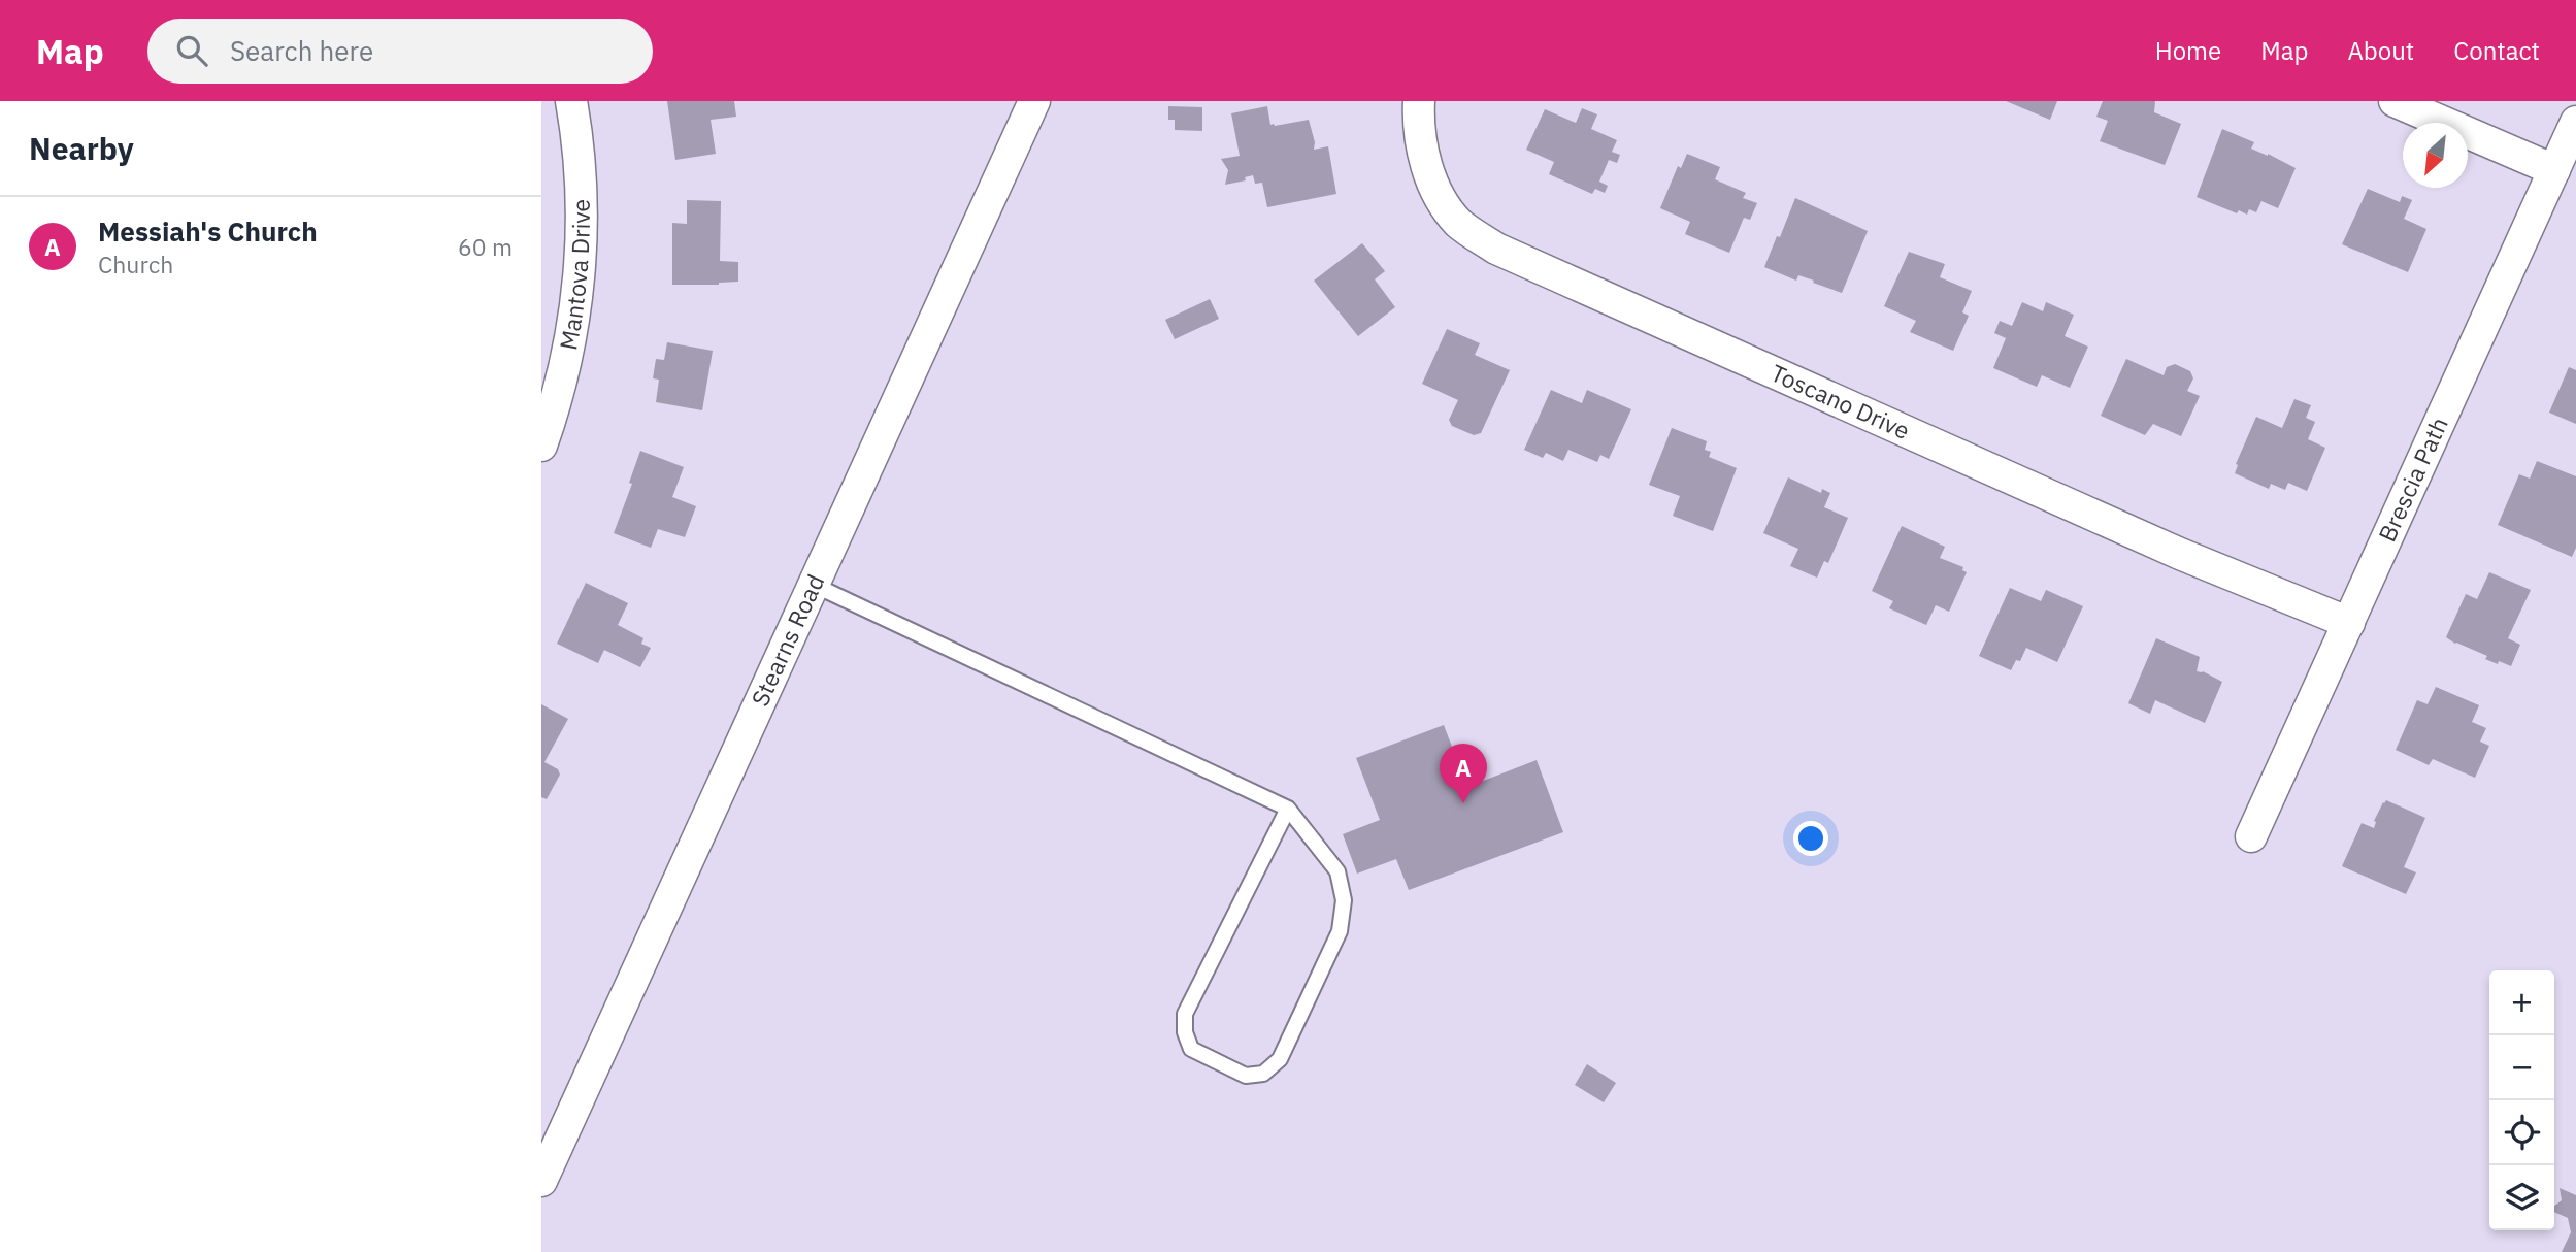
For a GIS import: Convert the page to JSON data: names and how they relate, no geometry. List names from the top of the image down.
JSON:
{
  "streets": {
    "street": [
      "Mantova Drive",
      "Toscano Drive",
      "Brescia Path",
      "Stearns Road"
    ]
  },
  "crossings": [
    ["Toscano Drive", "Brescia Path"]
  ],
  "north": "bottom left",
  "page": {
    "header": "Map",
    "search": "Search here",
    "nav": [
      "Home",
      "Map",
      "About",
      "Contact"
    ],
    "heading": "Nearby",
    "list": [
      {
        "mark": "A",
        "name": "Messiah's Church",
        "note": "Church",
        "value": "60 m"
      }
    ],
    "pins": "A",
    "map_buttons": ["+", "−"]
  }
}
